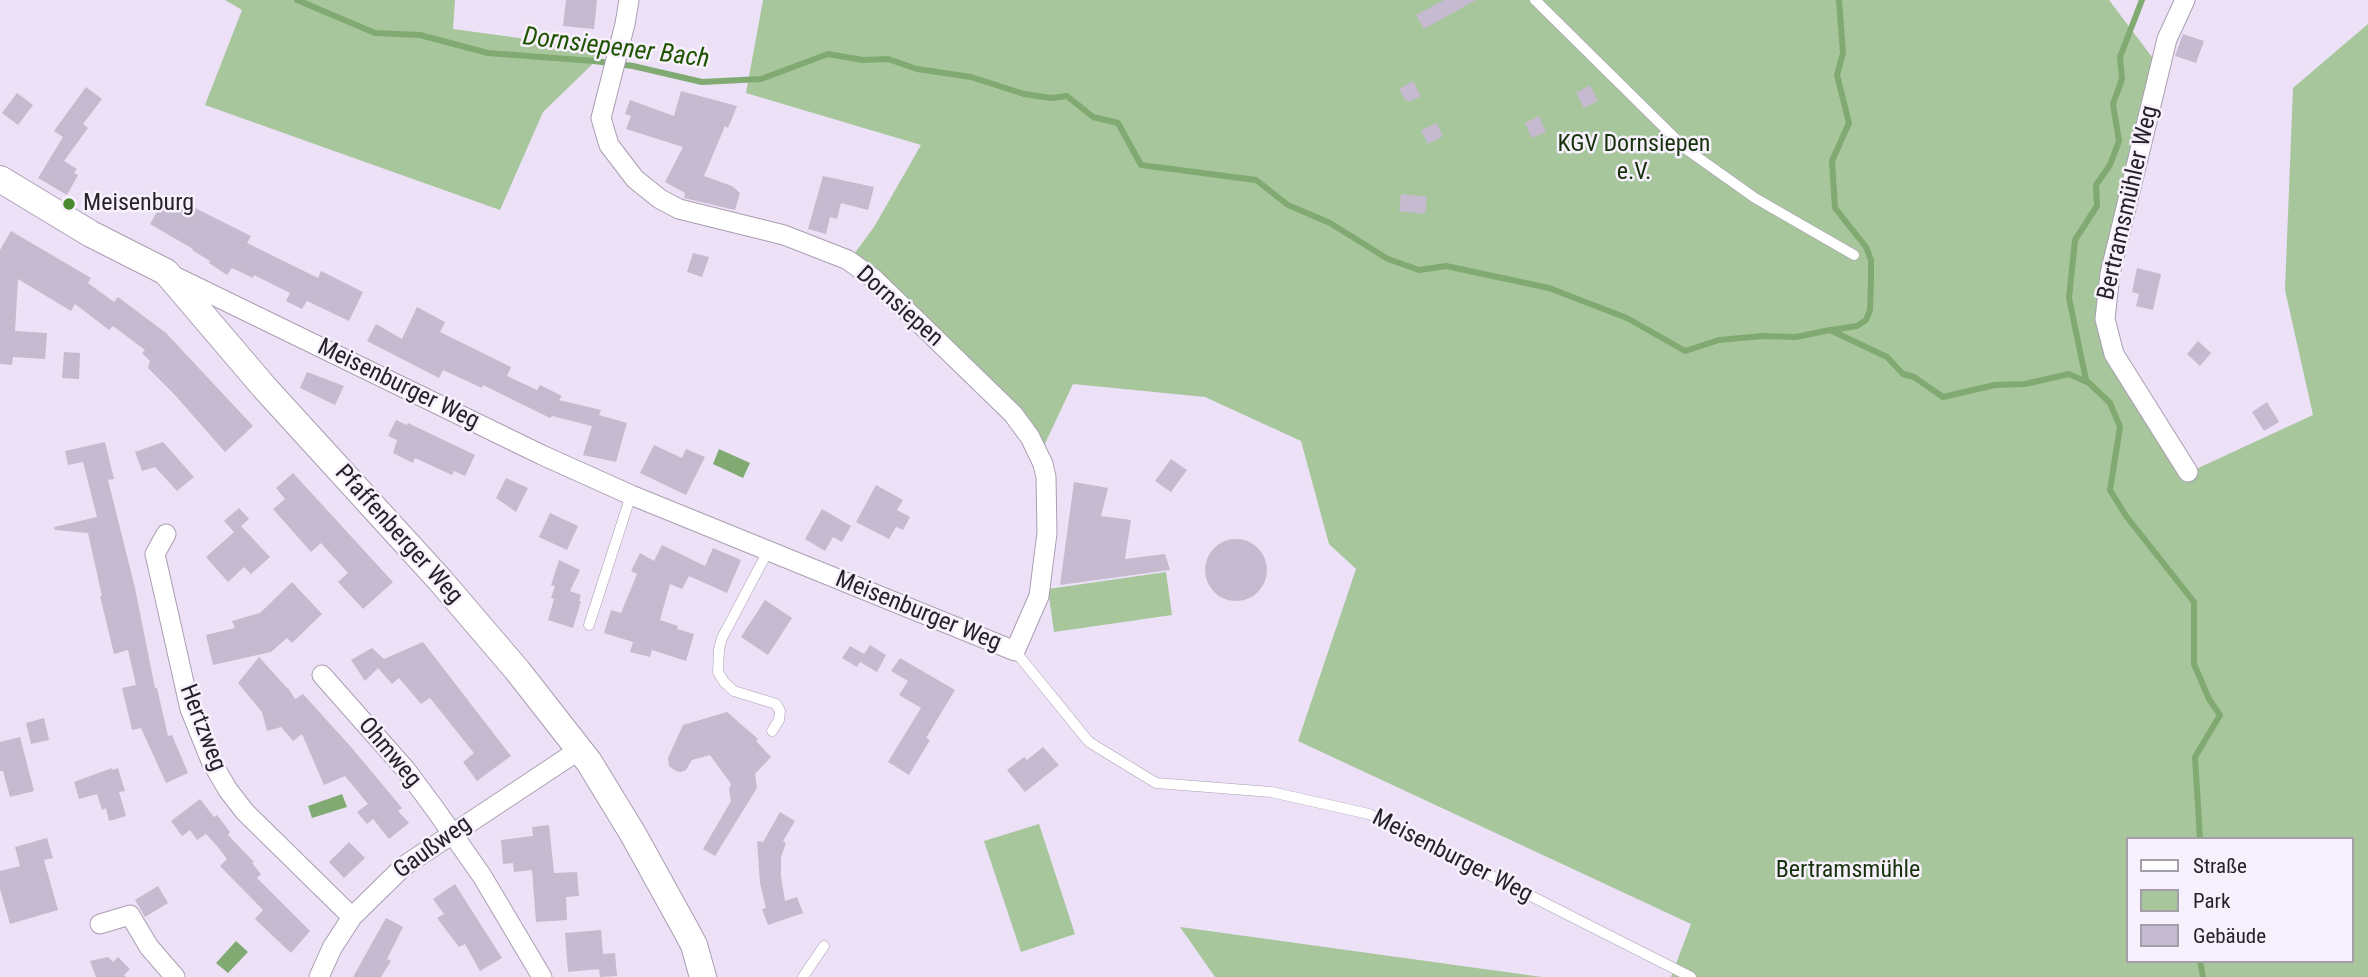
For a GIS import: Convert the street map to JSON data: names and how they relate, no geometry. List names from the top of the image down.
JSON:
{
  "streets": {
    "main road": ["Pfaffenberger Weg"],
    "street": [
      "Bertramsmühler Weg",
      "Dornsiepen",
      "Meisenburger Weg",
      "Hertzweg",
      "Ohmweg",
      "Gaußweg"
    ]
  },
  "crossings": [
    ["Dornsiepen", "Meisenburger Weg"],
    ["Meisenburger Weg", "Pfaffenberger Weg"],
    ["Pfaffenberger Weg", "Gaußweg"],
    ["Hertzweg", "Gaußweg"],
    ["Ohmweg", "Gaußweg"]
  ],
  "water": ["Dornsiepener Bach"],
  "parks": ["KGV Dornsiepen e.V.", "Bertramsmühle"],
  "places": ["Meisenburg"],
  "legend": ["Straße", "Park", "Gebäude"]
}
